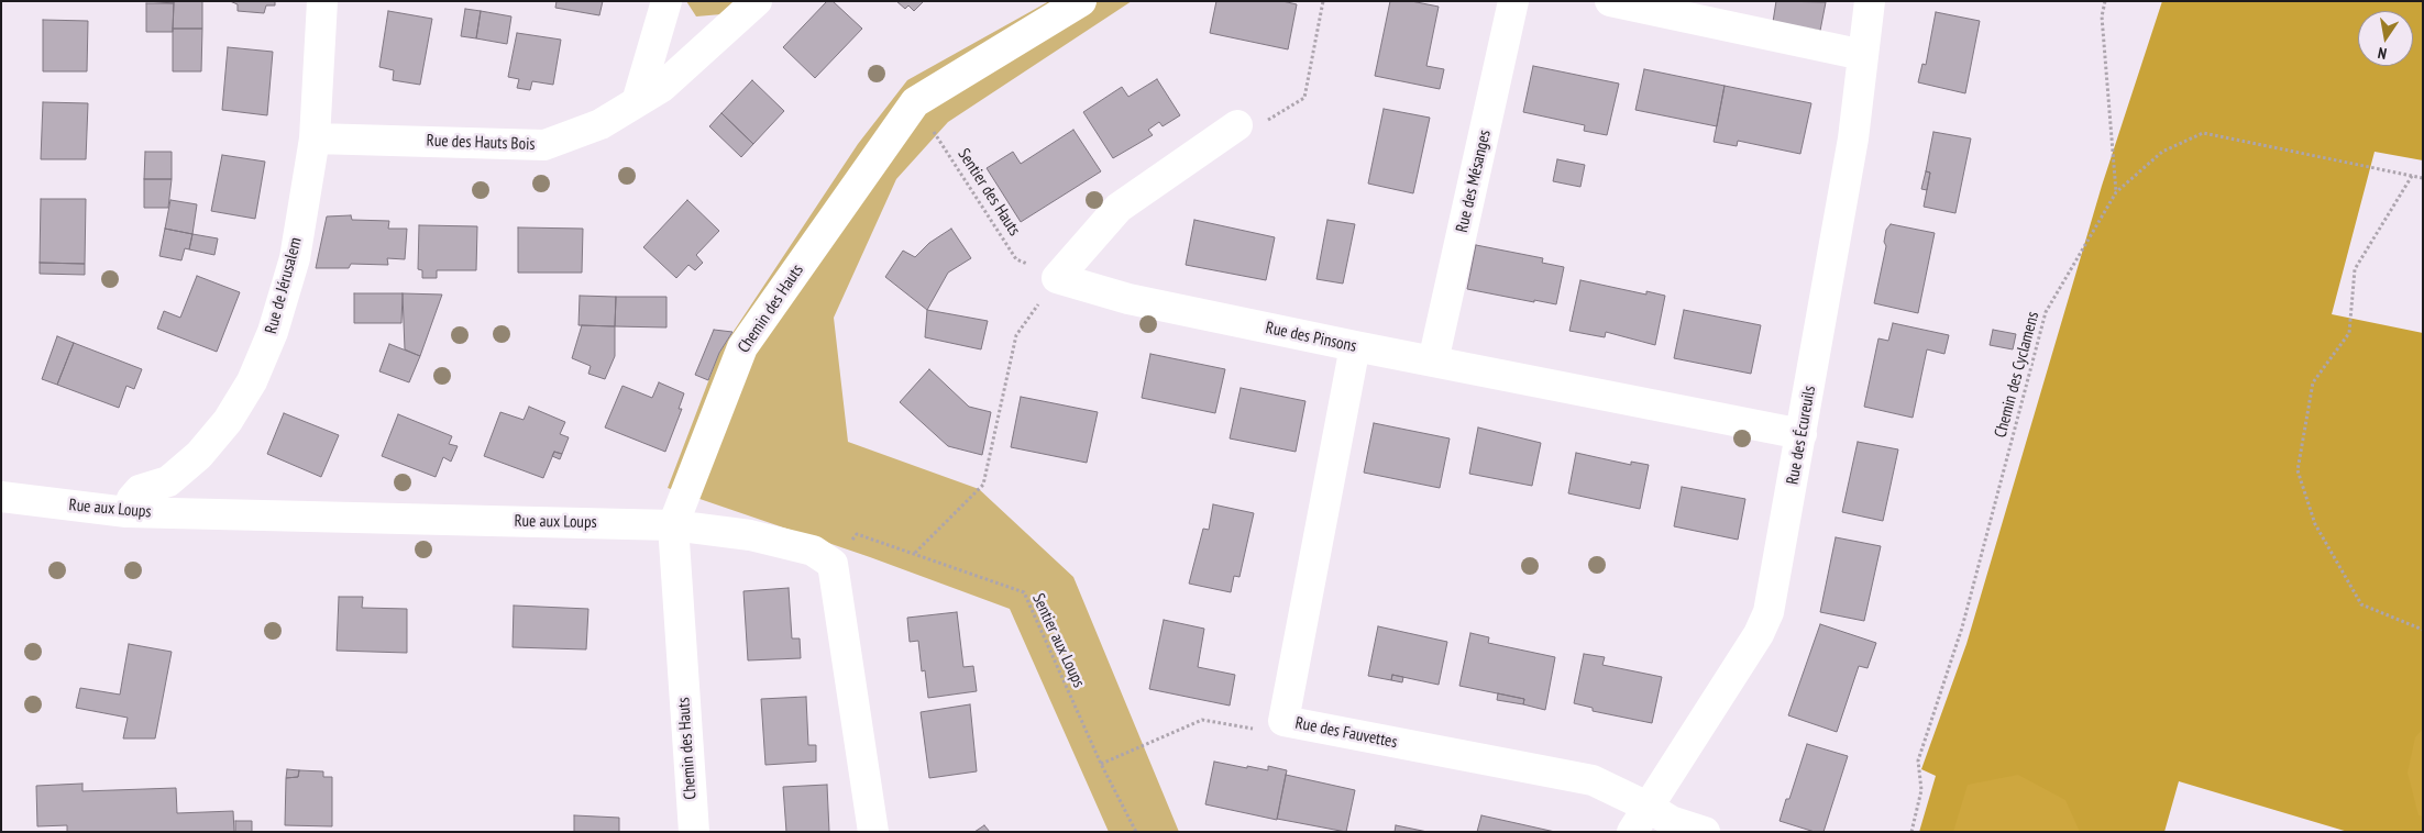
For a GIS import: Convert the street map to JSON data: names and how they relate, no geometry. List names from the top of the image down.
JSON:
{
  "streets": {
    "street": [
      "Rue des Hauts Bois",
      "Rue des Mésanges",
      "Rue de Jérusalem",
      "Chemin des Hauts",
      "Rue des Pinsons",
      "Rue des Écureuils",
      "Rue aux Loups",
      "Rue des Fauvettes"
    ],
    "path": ["Sentier des Hauts", "Chemin des Cyclamens", "Sentier aux Loups"]
  },
  "crossings": [
    ["Rue des Hauts Bois", "Rue de Jérusalem"],
    ["Rue des Mésanges", "Rue des Pinsons"],
    ["Sentier des Hauts", "Chemin des Hauts"],
    ["Sentier des Hauts", "Rue des Pinsons"],
    ["Rue de Jérusalem", "Rue aux Loups"],
    ["Chemin des Hauts", "Rue aux Loups"],
    ["Rue des Pinsons", "Rue des Écureuils"],
    ["Rue des Pinsons", "Rue des Fauvettes"],
    ["Rue des Écureuils", "Rue des Fauvettes"],
    ["Rue aux Loups", "Sentier aux Loups"]
  ],
  "north": "bottom"
}
